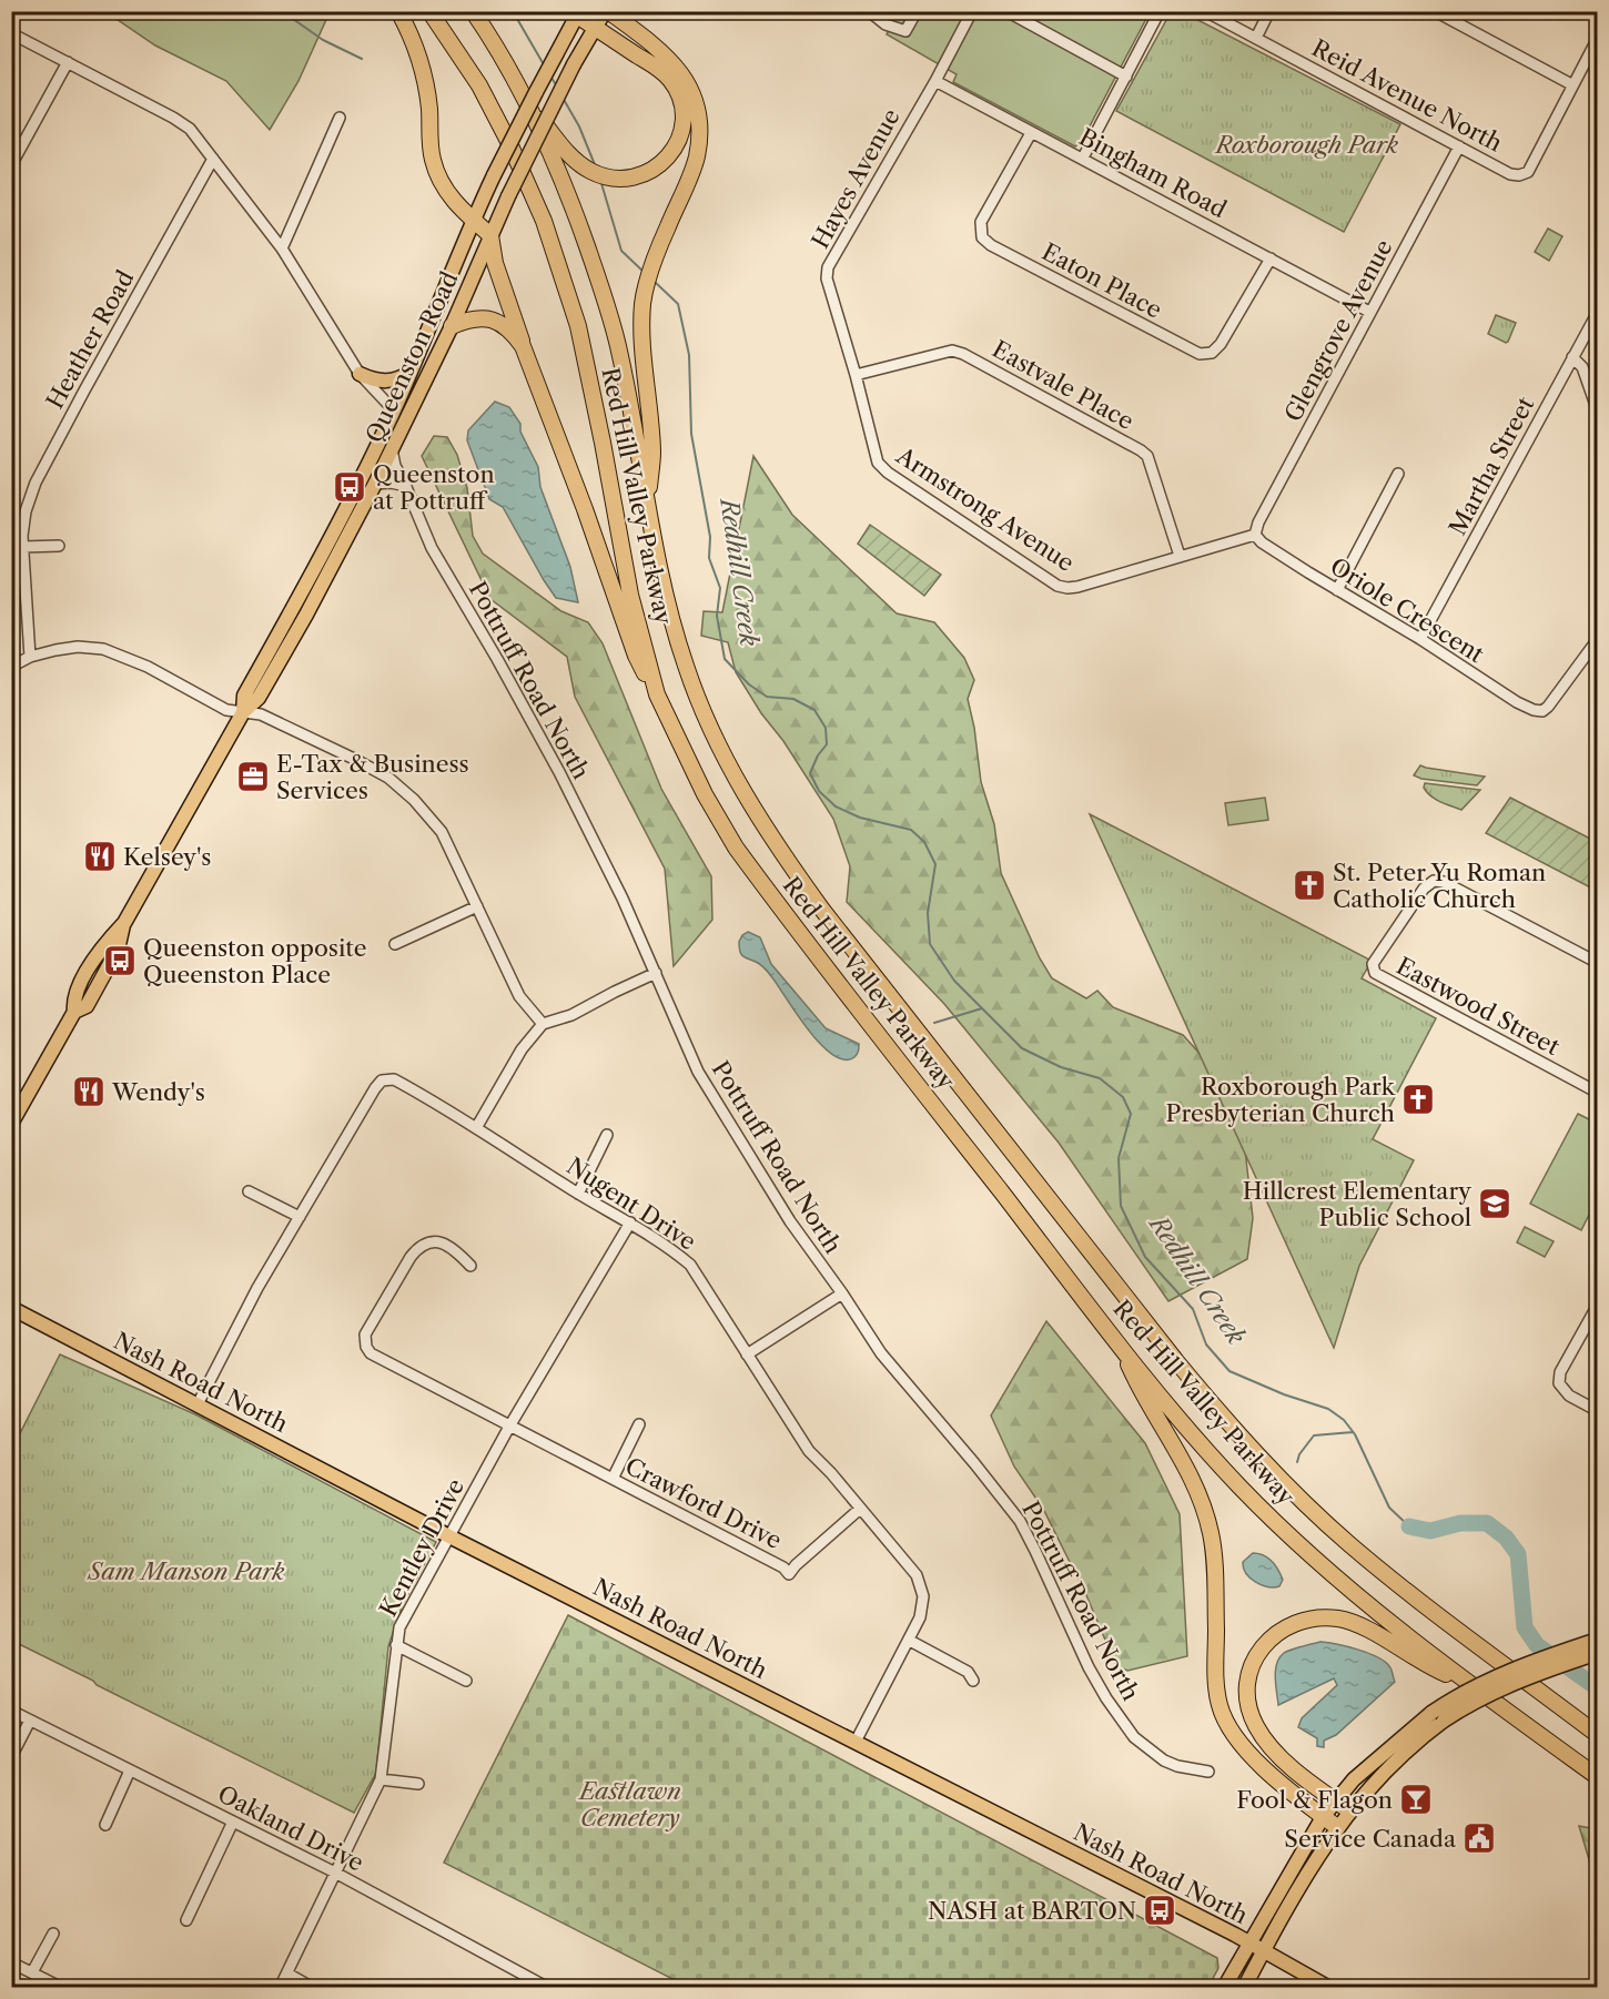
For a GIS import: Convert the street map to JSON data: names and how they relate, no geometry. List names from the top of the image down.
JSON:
{
  "streets": {
    "highway": ["Red Hill Valley Parkway"],
    "main road": ["Queenston Road", "Nash Road North"],
    "street": [
      "Reid Avenue North",
      "Bingham Road",
      "Hayes Avenue",
      "Eaton Place",
      "Glengrove Avenue",
      "Heather Road",
      "Eastvale Place",
      "Martha Street",
      "Armstrong Avenue",
      "Oriole Crescent",
      "Pottruff Road North",
      "Eastwood Street",
      "Nugent Drive",
      "Crawford Drive",
      "Kentley Drive",
      "Oakland Drive"
    ]
  },
  "crossings": [
    ["Reid Avenue North", "Glengrove Avenue"],
    ["Bingham Road", "Hayes Avenue"],
    ["Bingham Road", "Eaton Place"],
    ["Bingham Road", "Glengrove Avenue"],
    ["Hayes Avenue", "Armstrong Avenue"],
    ["Glengrove Avenue", "Armstrong Avenue"],
    ["Glengrove Avenue", "Oriole Crescent"],
    ["Queenston Road", "Pottruff Road North"],
    ["Eastvale Place", "Armstrong Avenue"],
    ["Martha Street", "Oriole Crescent"],
    ["Armstrong Avenue", "Oriole Crescent"],
    ["Nugent Drive", "Nash Road North"],
    ["Nugent Drive", "Crawford Drive"],
    ["Nugent Drive", "Kentley Drive"],
    ["Nash Road North", "Kentley Drive"],
    ["Crawford Drive", "Kentley Drive"],
    ["Kentley Drive", "Oakland Drive"]
  ],
  "water": ["Redhill Creek"],
  "parks": ["Roxborough Park", "Sam Manson Park", "Eastlawn Cemetery"],
  "places": {
    "bus stop": ["Queenston at Pottruff", "Queenston opposite Queenston Place", "NASH at BARTON"],
    "office": ["E-Tax & Business Services"],
    "restaurant": ["Kelsey's", "Wendy's"],
    "church": ["St. Peter Yu Roman Catholic Church", "Roxborough Park Presbyterian Church"],
    "school or university": ["Hillcrest Elementary Public School"],
    "bar": ["Fool & Flagon"],
    "public building": ["Service Canada"]
  }
}
